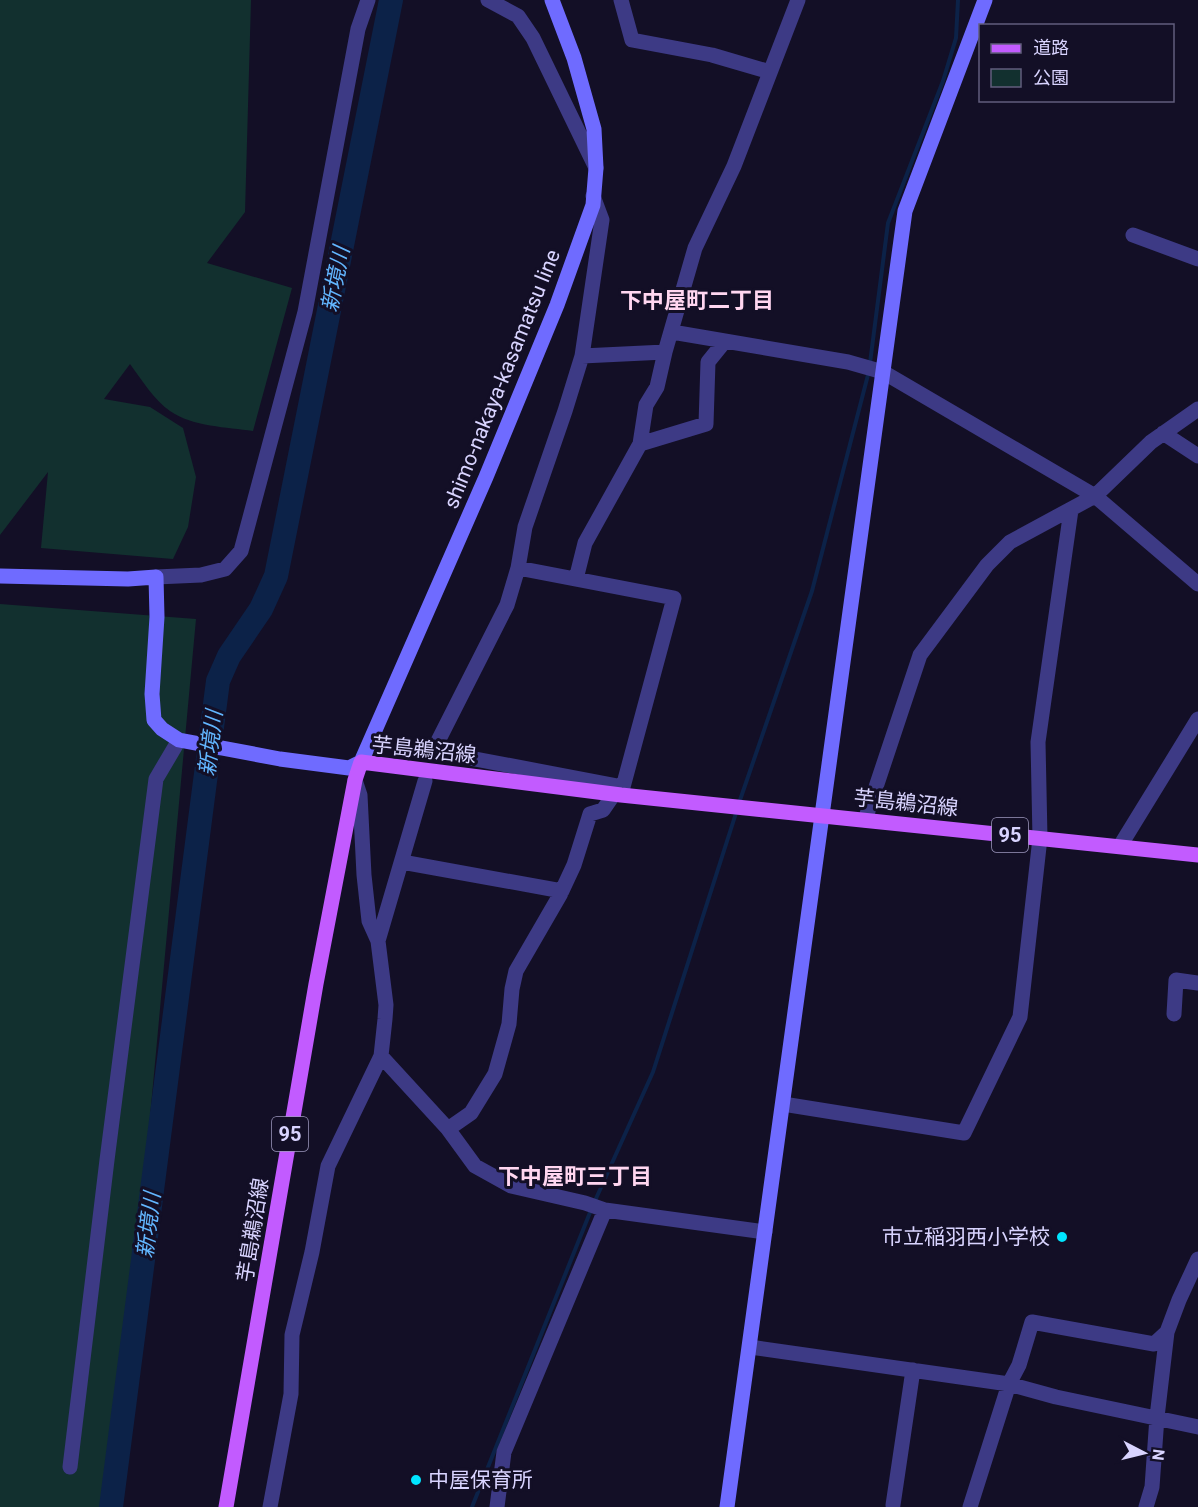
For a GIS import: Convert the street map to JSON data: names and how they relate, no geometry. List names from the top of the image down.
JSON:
{
  "streets": {
    "main road": ["芋島鵜沼線", "95"],
    "street": ["shimo-nakaya-kasamatsu line"]
  },
  "crossings": [
    ["shimo-nakaya-kasamatsu line", "芋島鵜沼線"]
  ],
  "districts": ["下中屋町二丁目", "下中屋町三丁目"],
  "water": ["新境川"],
  "places": ["市立稲羽西小学校", "中屋保育所"],
  "legend": ["道路", "公園"],
  "north": "right"
}
